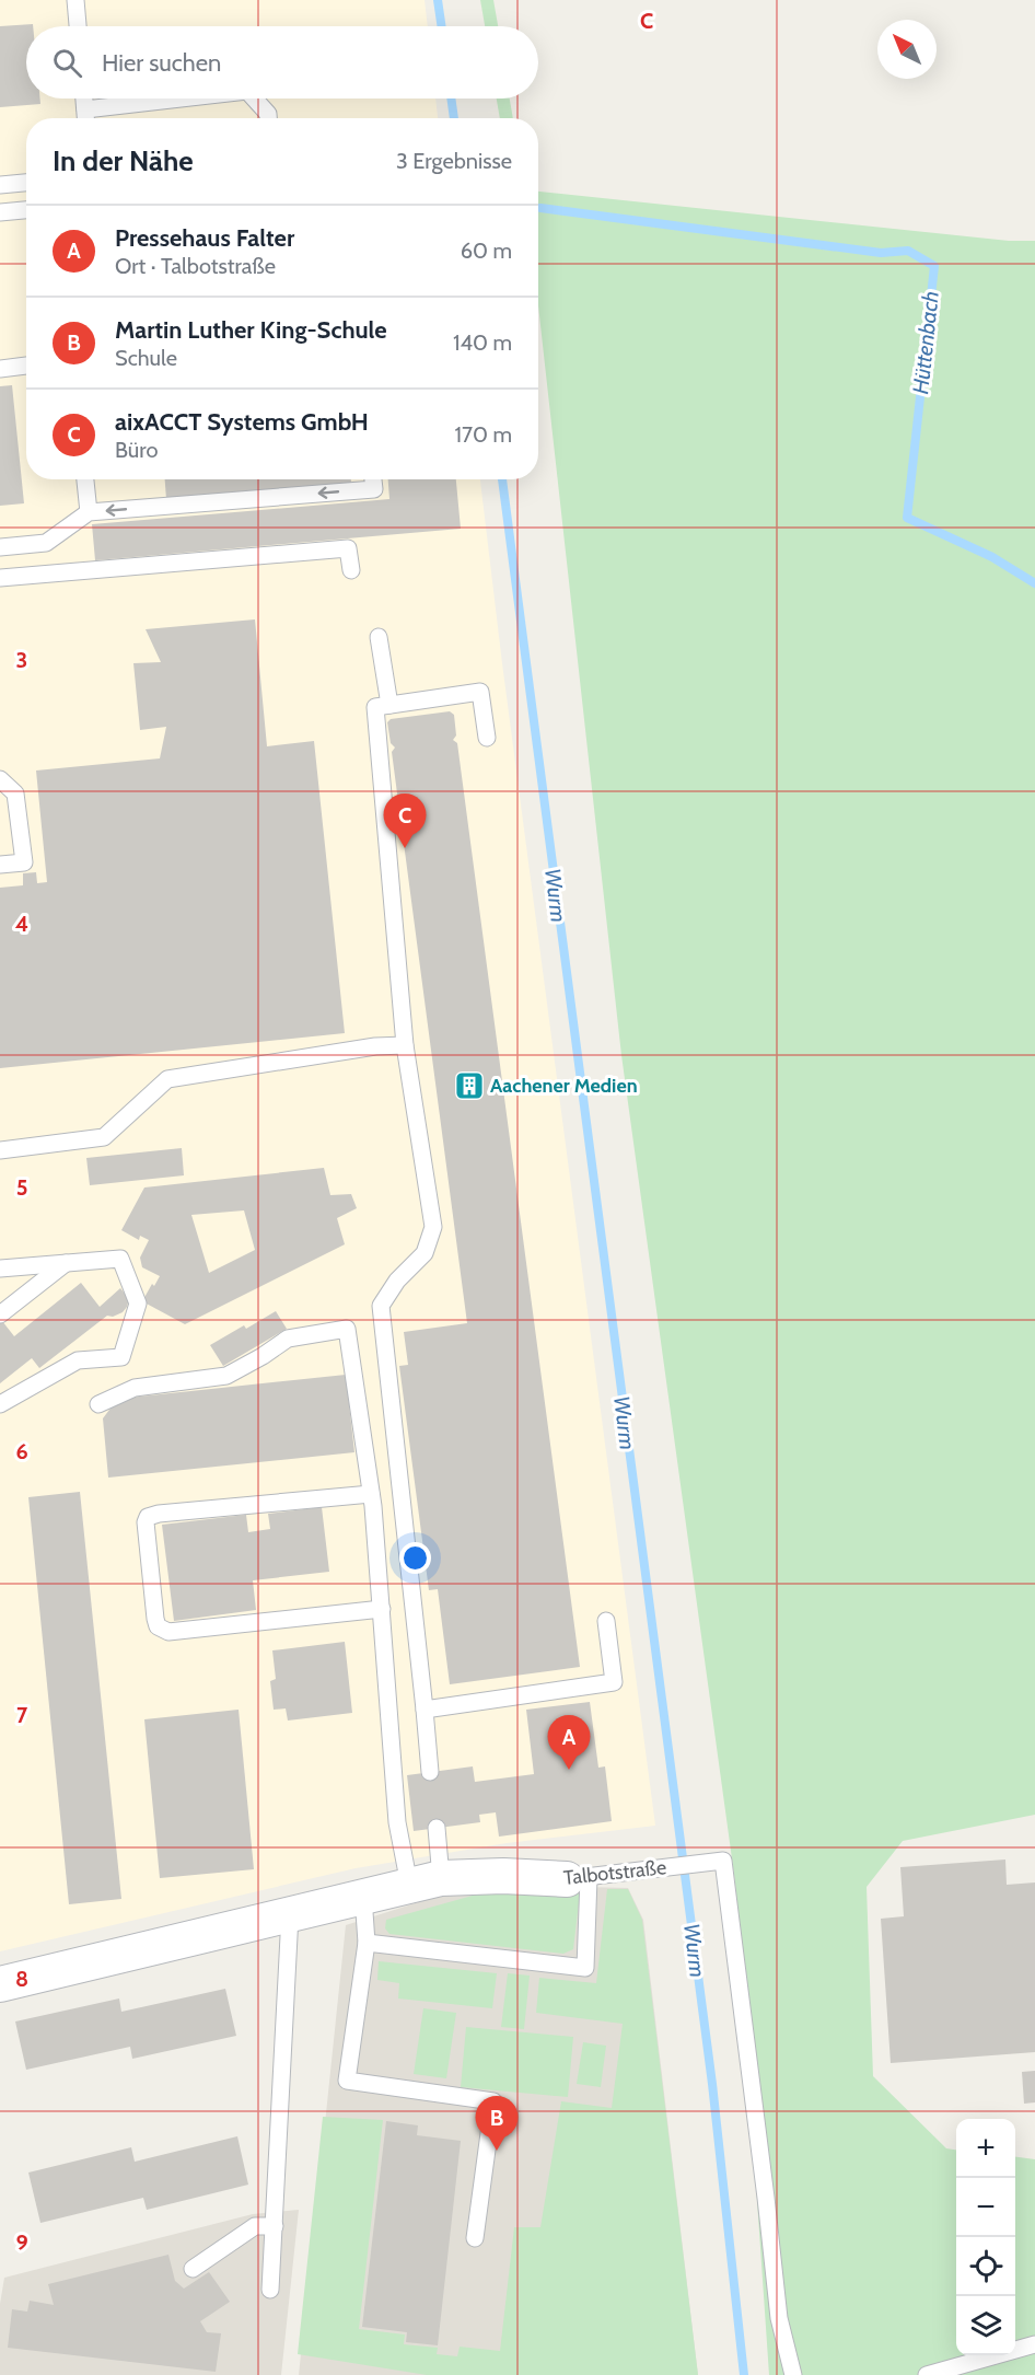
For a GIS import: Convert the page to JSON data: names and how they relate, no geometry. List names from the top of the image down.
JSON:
{
  "streets": {
    "street": ["Talbotstraße"]
  },
  "water": ["Hüttenbach", "Wurm"],
  "places": {
    "building": ["Aachener Medien"]
  },
  "north": "top left",
  "page": {
    "search": "Hier suchen",
    "heading": ["In der Nähe", "3 Ergebnisse"],
    "list": [
      {
        "mark": "A",
        "name": "Pressehaus Falter",
        "note": "Ort · Talbotstraße",
        "value": "60 m"
      },
      {
        "mark": "B",
        "name": "Martin Luther King-Schule",
        "note": "Schule",
        "value": "140 m"
      },
      {
        "mark": "C",
        "name": "aixACCT Systems GmbH",
        "note": "Büro",
        "value": "170 m"
      }
    ],
    "pins": ["C", "A", "B"],
    "map_buttons": ["+", "−"]
  },
  "grid": {
    "columns": ["C"],
    "rows": [
      "3",
      "4",
      "5",
      "6",
      "7",
      "8",
      "9"
    ]
  }
}
